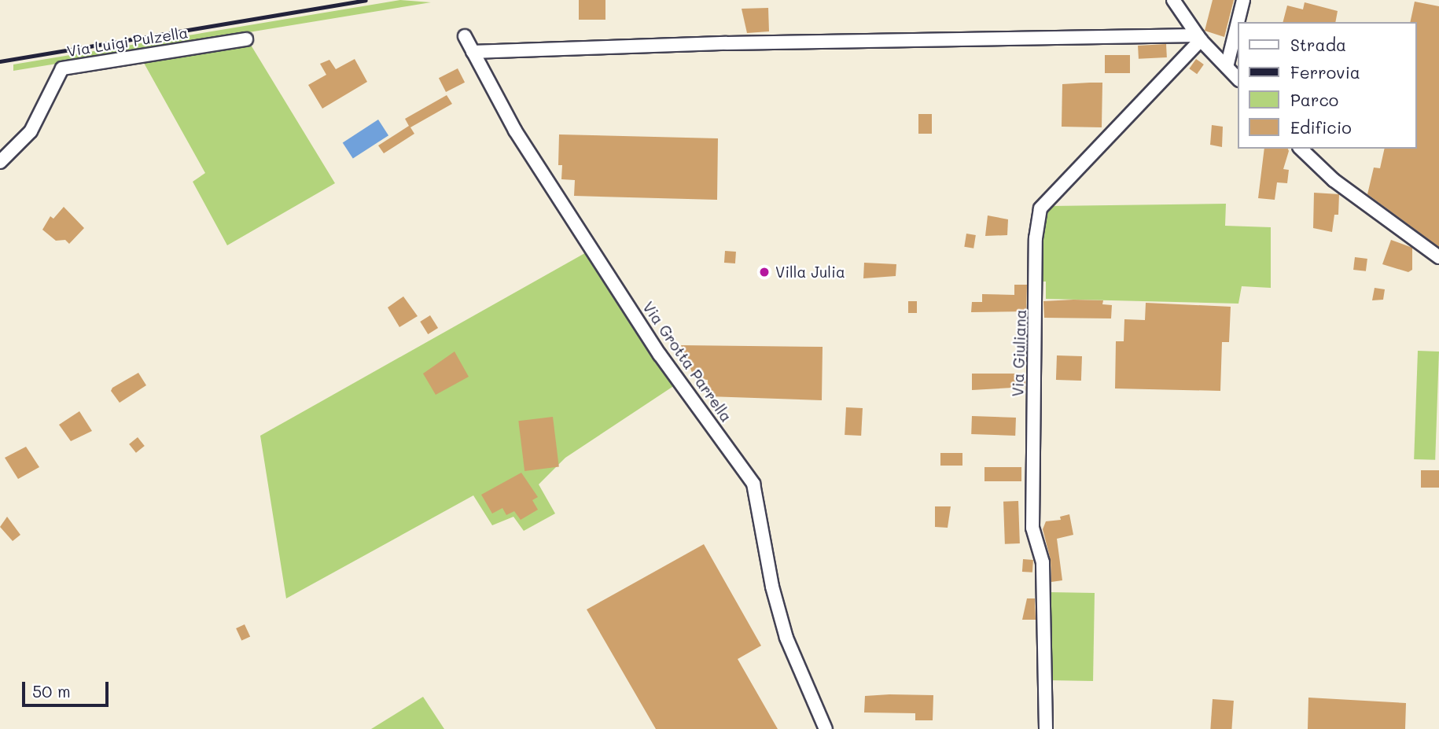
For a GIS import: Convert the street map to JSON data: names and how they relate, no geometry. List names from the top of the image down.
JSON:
{
  "streets": {
    "street": ["Via Luigi Pulzella", "Via Giuliana", "Via Grotta Parrella"]
  },
  "places": ["Villa Julia"],
  "legend": [
    "Strada",
    "Ferrovia",
    "Parco",
    "Edificio"
  ],
  "scale_bar": "50 m"
}
